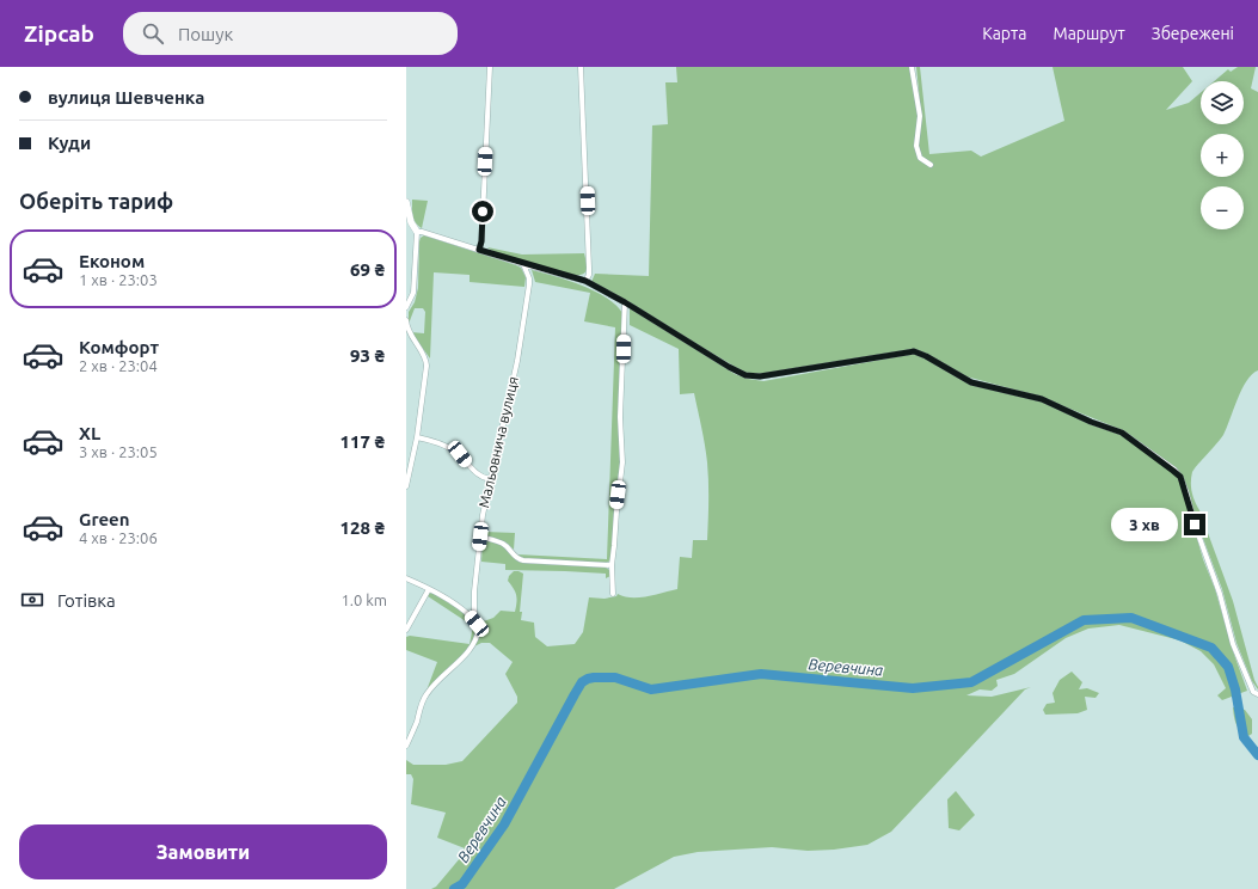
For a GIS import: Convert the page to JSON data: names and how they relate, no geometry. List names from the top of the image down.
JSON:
{
  "streets": {
    "street": ["Мальовнича вулиця"]
  },
  "water": ["Веревчина"],
  "page": {
    "header": "Zipcab",
    "search": "Пошук",
    "nav": ["Карта", "Маршрут", "Збережені"],
    "banner": ["вулиця Шевченка", "Куди"],
    "map_buttons": ["+", "−"],
    "heading": "Оберіть тариф",
    "list": [
      {
        "name": "Економ",
        "note": "1 хв · 23:03",
        "value": "69 ₴"
      },
      {
        "name": "Комфорт",
        "note": "2 хв · 23:04",
        "value": "93 ₴"
      },
      {
        "name": "XL",
        "note": "3 хв · 23:05",
        "value": "117 ₴"
      },
      {
        "name": "Green",
        "note": "4 хв · 23:06",
        "value": "128 ₴"
      }
    ],
    "bubble": "3 хв",
    "pay": ["Готівка", "1.0 km"],
    "buttons": "Замовити"
  }
}
